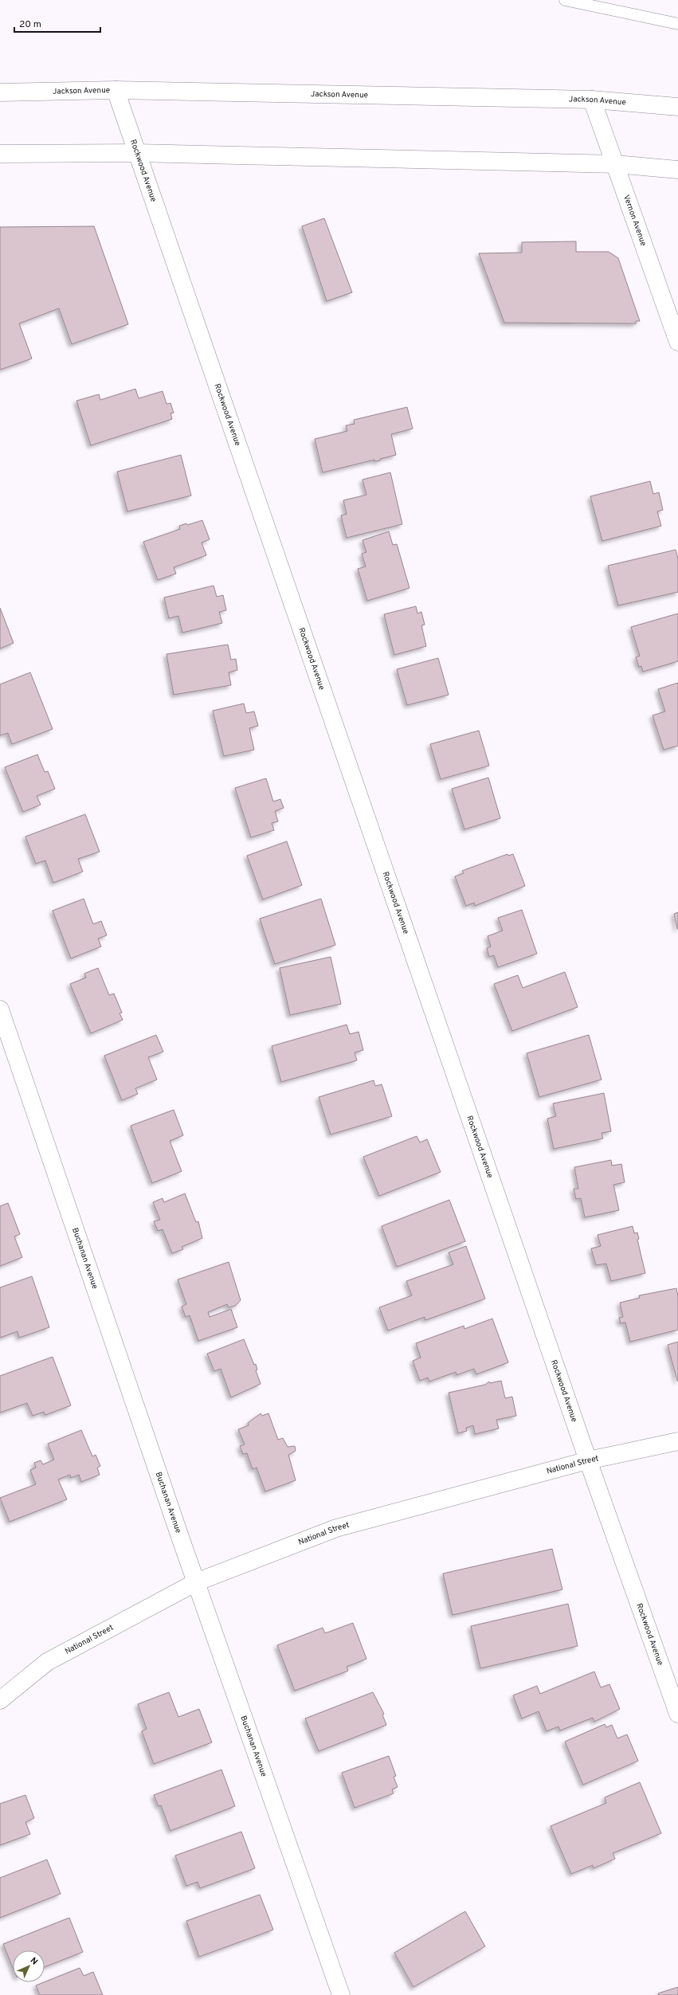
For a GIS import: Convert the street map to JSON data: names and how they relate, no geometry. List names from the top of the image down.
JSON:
{
  "streets": {
    "street": [
      "Jackson Avenue",
      "Rockwood Avenue",
      "Vernon Avenue",
      "Buchanan Avenue",
      "National Street"
    ]
  },
  "crossings": [
    ["Jackson Avenue", "Rockwood Avenue"],
    ["Jackson Avenue", "Vernon Avenue"],
    ["Rockwood Avenue", "National Street"],
    ["Buchanan Avenue", "National Street"]
  ],
  "scale_bar": "20 m",
  "north": "top right"
}
